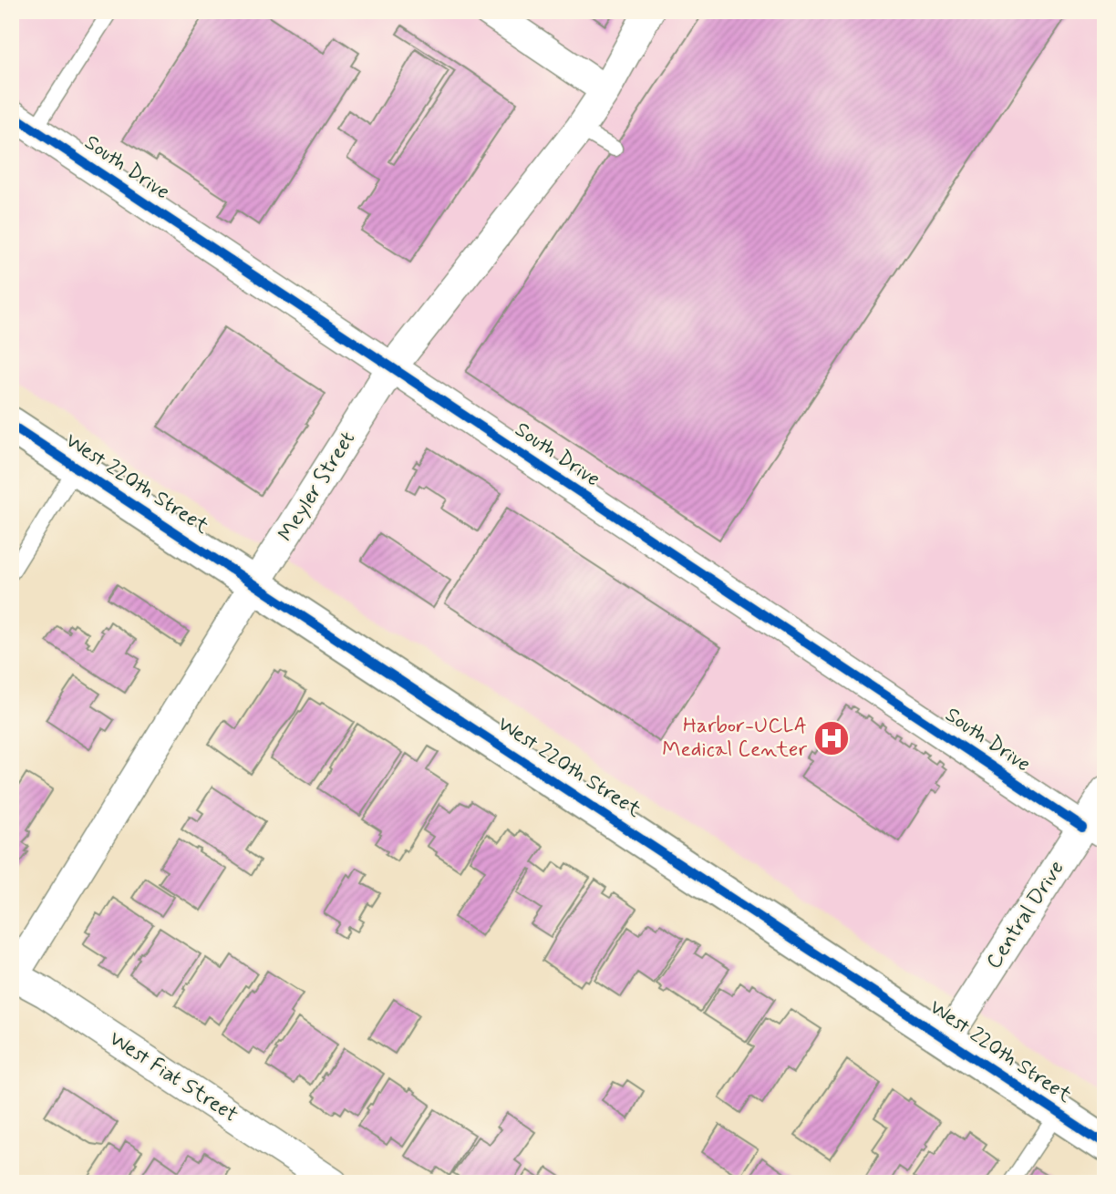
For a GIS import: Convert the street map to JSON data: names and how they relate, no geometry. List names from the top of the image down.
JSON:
{
  "streets": {
    "street": [
      "South Drive",
      "West 220th Street",
      "Meyler Street",
      "Central Drive",
      "West Fiat Street"
    ]
  },
  "crossings": [
    ["South Drive", "Meyler Street"],
    ["South Drive", "Central Drive"],
    ["West 220th Street", "Meyler Street"],
    ["West 220th Street", "Central Drive"],
    ["Meyler Street", "West Fiat Street"]
  ],
  "places": {
    "hospital": ["Harbor-UCLA Medical Center"]
  }
}
